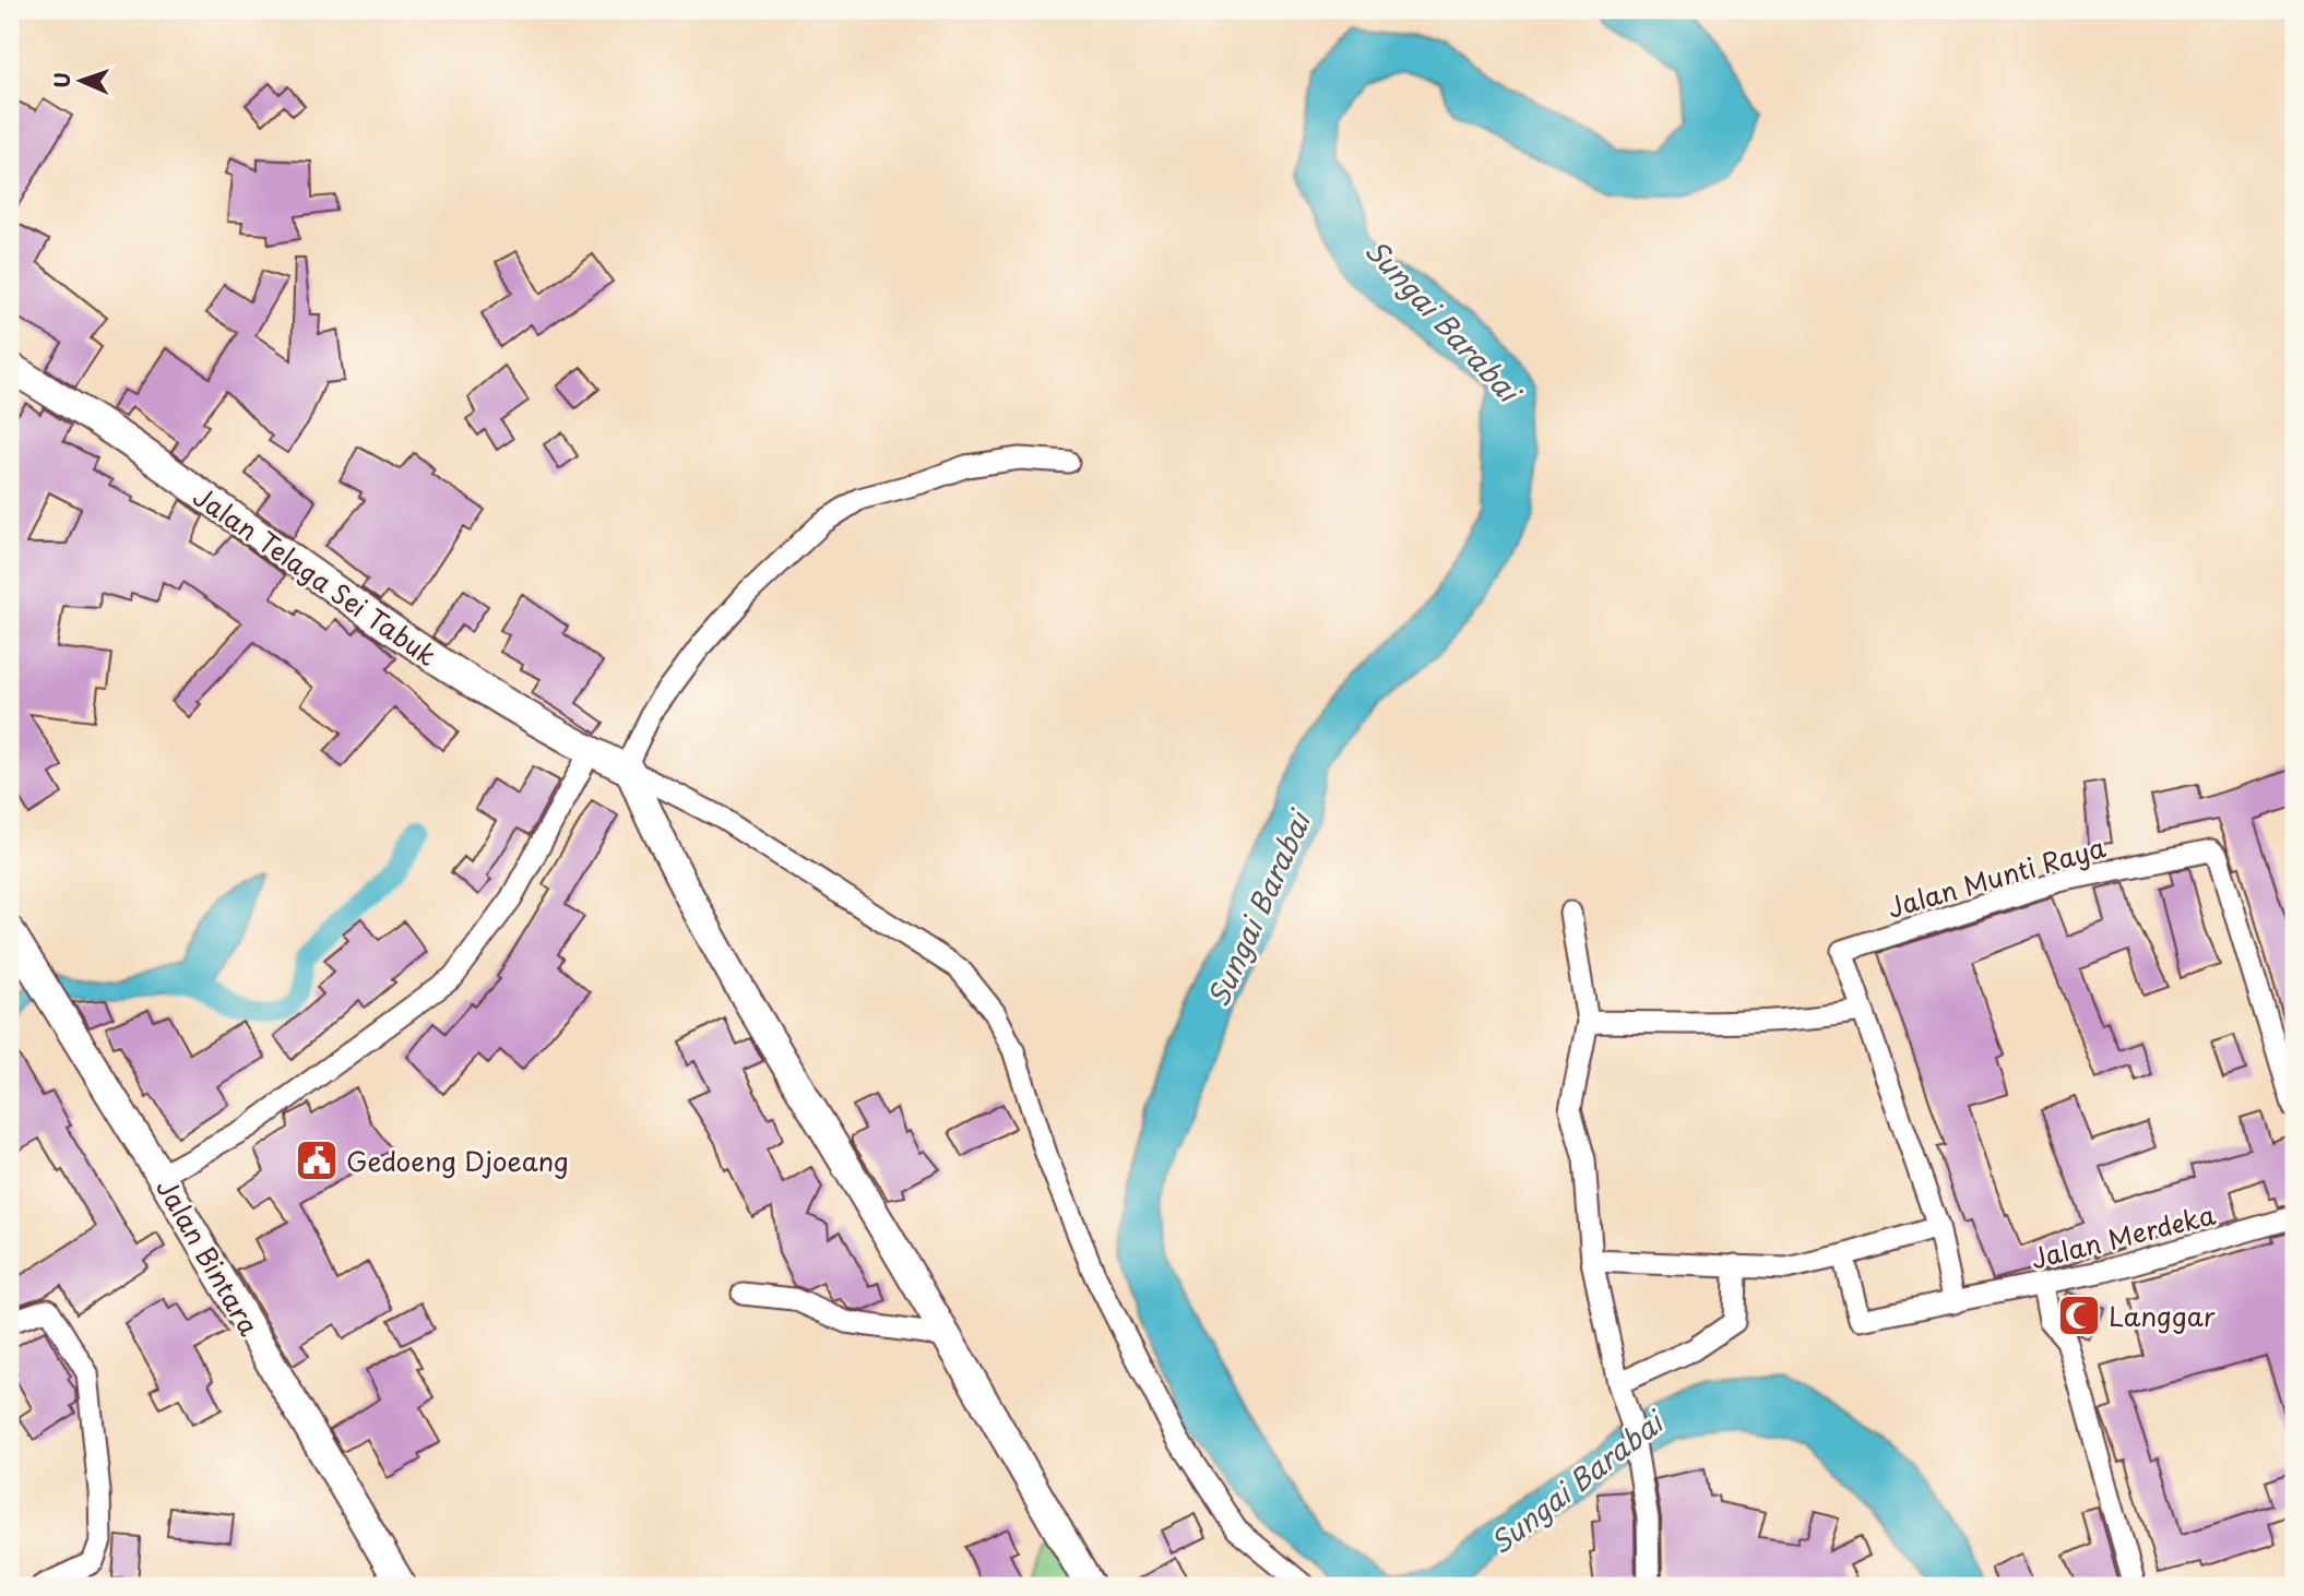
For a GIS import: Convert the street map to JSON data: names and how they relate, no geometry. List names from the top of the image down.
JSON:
{
  "streets": {
    "main road": ["Jalan Telaga Sei Tabuk", "Jalan Bintara"],
    "street": ["Jalan Munti Raya", "Jalan Merdeka"]
  },
  "water": ["Sungai Barabai"],
  "places": {
    "public building": ["Gedoeng Djoeang"],
    "mosque": ["Langgar"]
  },
  "north": "left"
}
